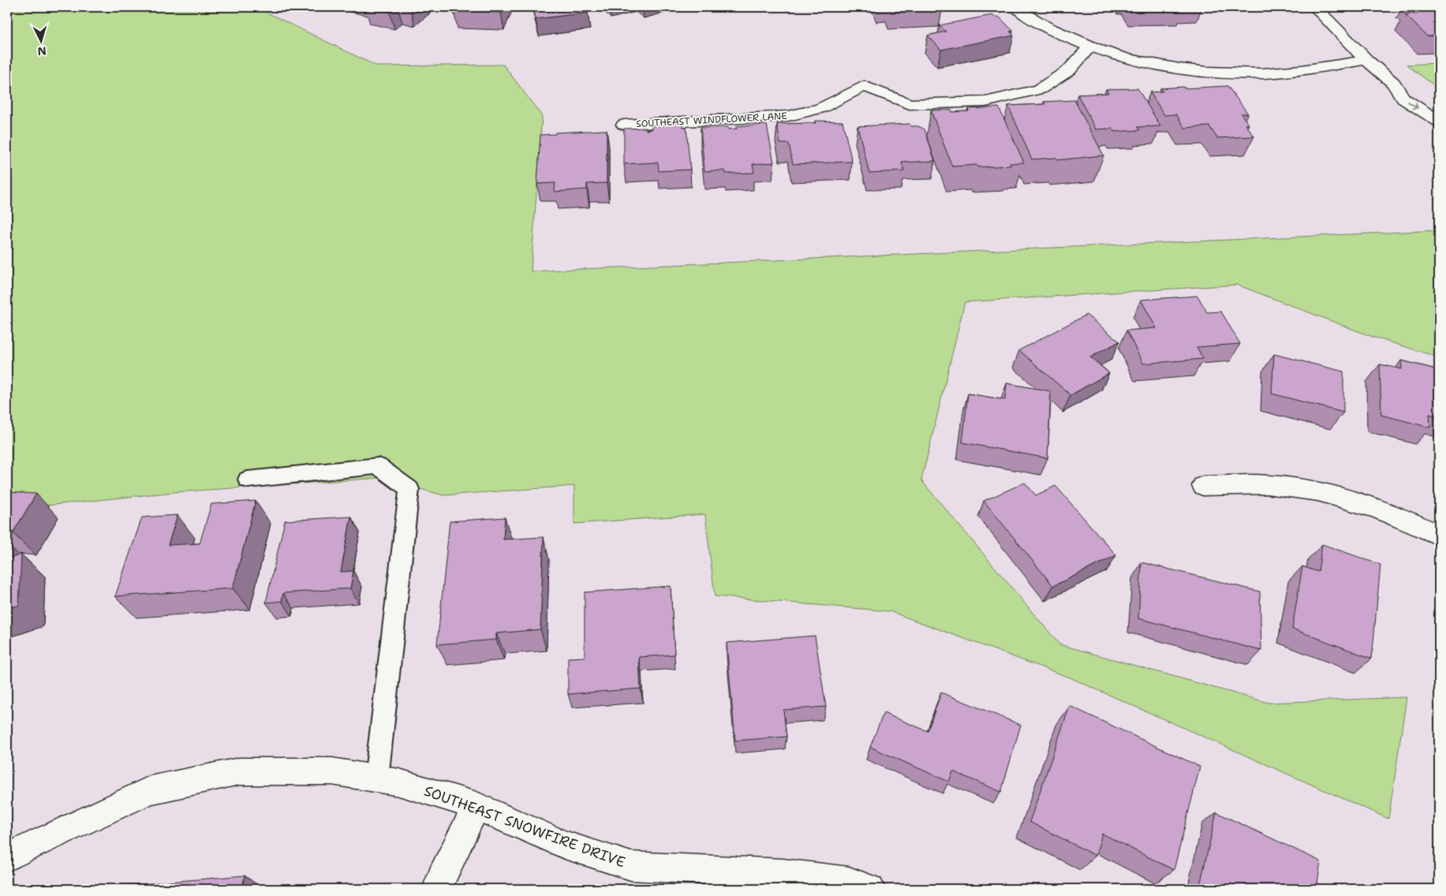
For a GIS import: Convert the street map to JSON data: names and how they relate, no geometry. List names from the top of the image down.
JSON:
{
  "streets": {
    "street": ["SOUTHEAST WINDFLOWER LANE", "SOUTHEAST SNOWFIRE DRIVE"]
  },
  "north": "bottom"
}
